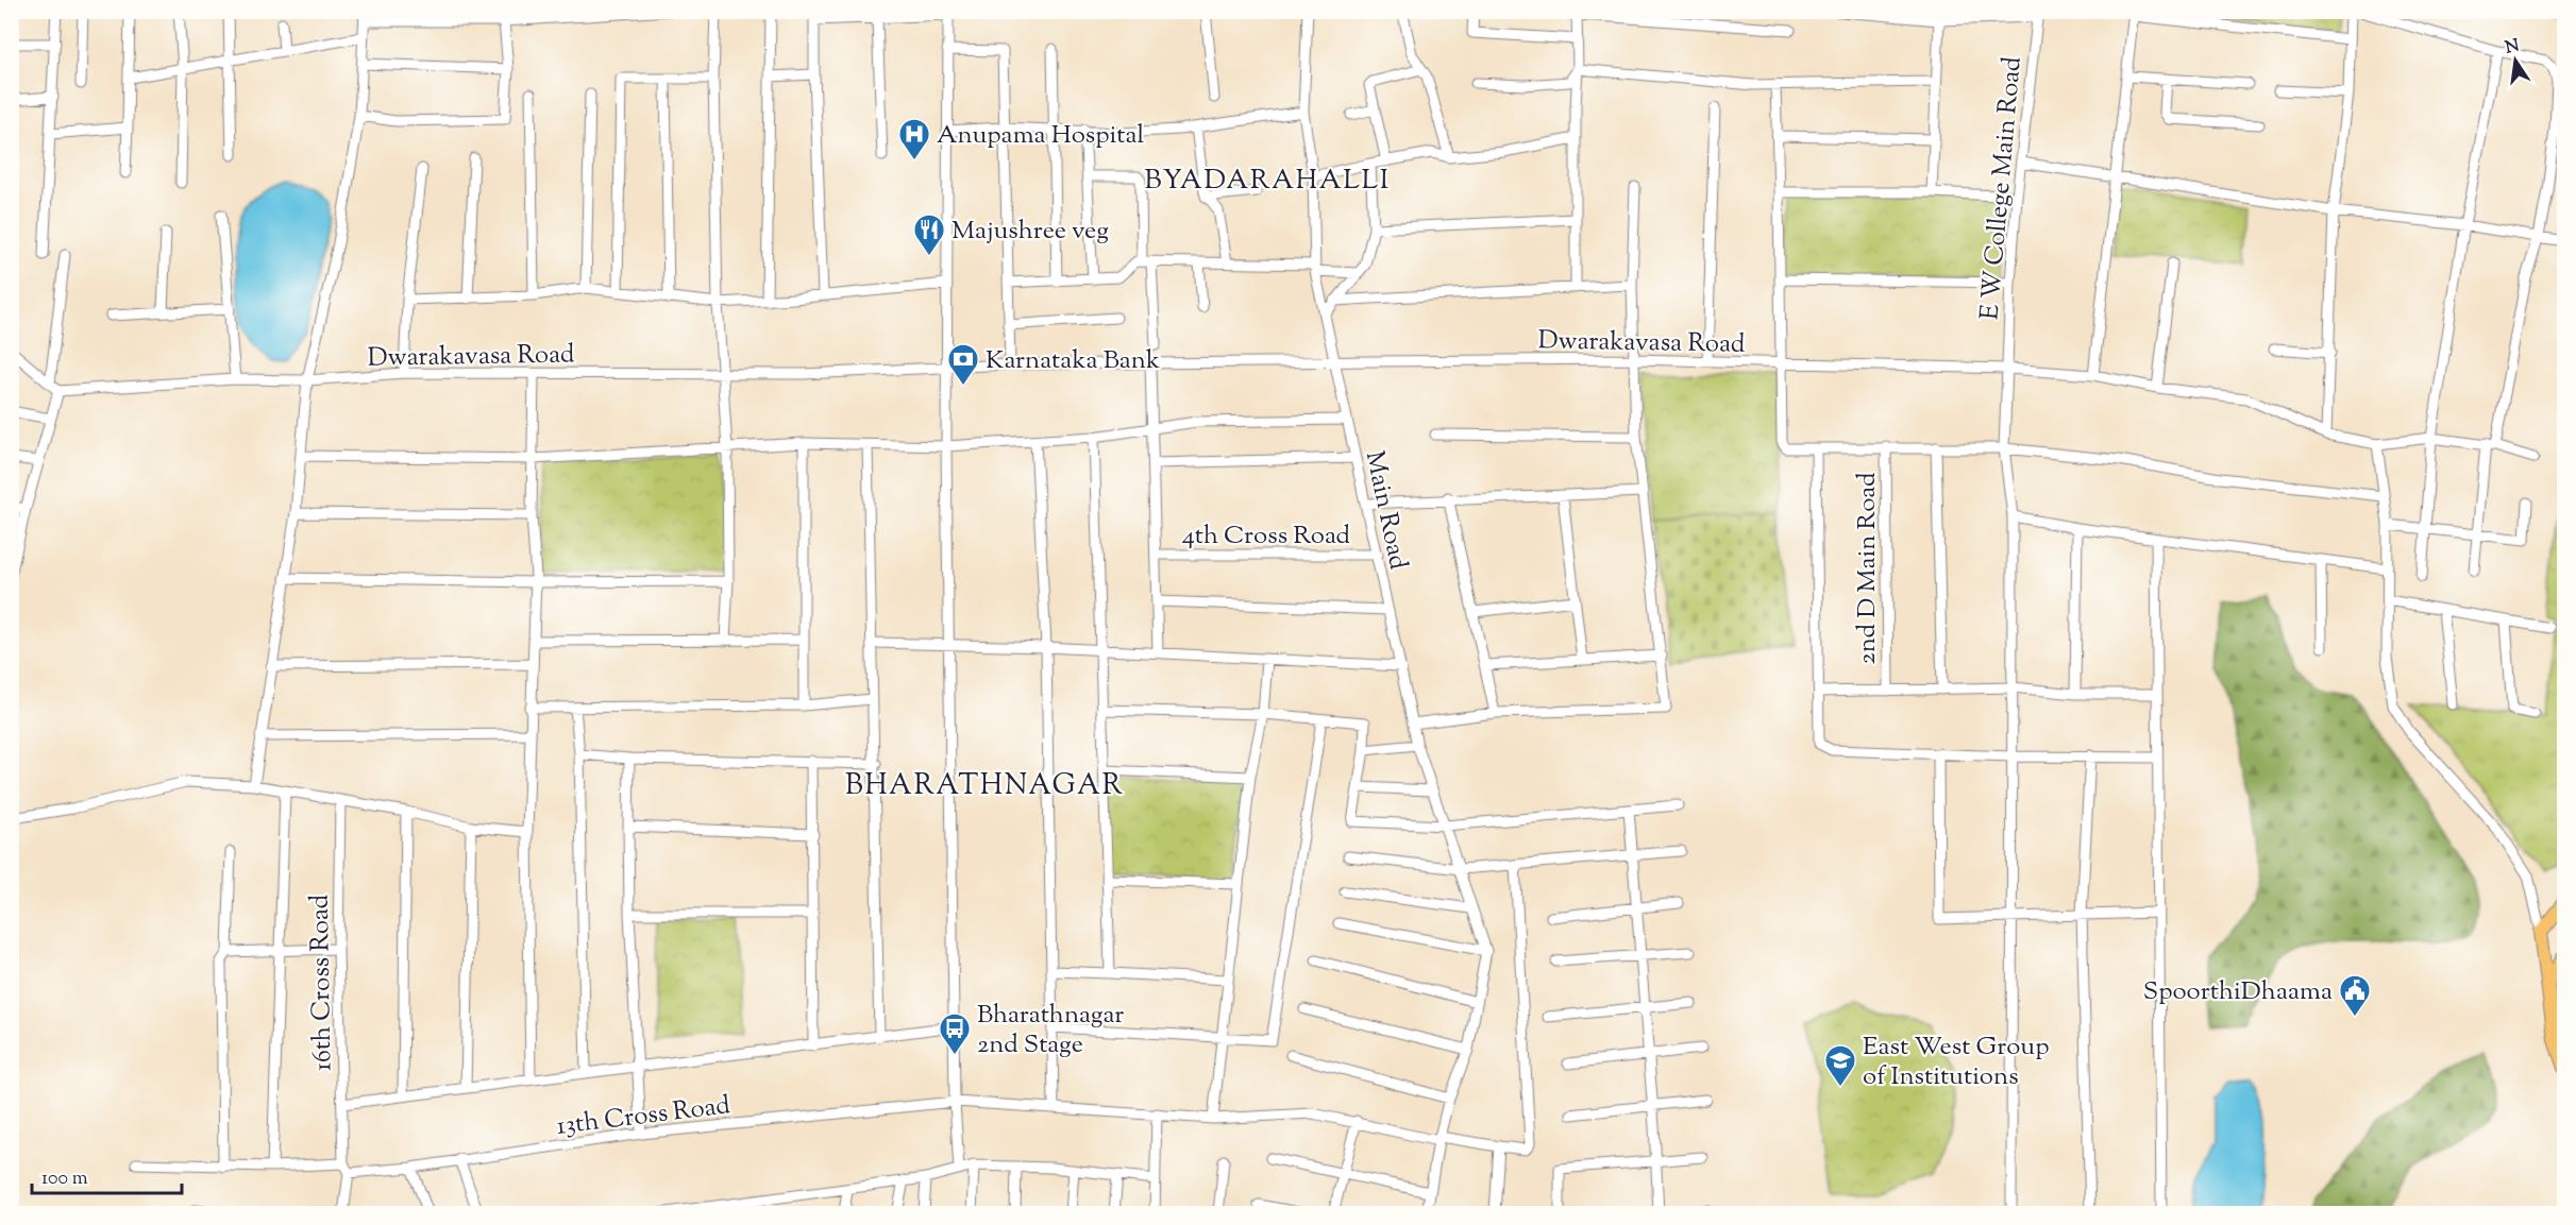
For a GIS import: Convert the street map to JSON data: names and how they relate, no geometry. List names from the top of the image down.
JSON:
{
  "streets": {
    "street": [
      "E W College Main Road",
      "Dwarakavasa Road",
      "Main Road",
      "4th Cross Road",
      "2nd D Main Road",
      "16th Cross Road",
      "13th Cross Road"
    ]
  },
  "crossings": [
    ["E W College Main Road", "Dwarakavasa Road"],
    ["Dwarakavasa Road", "Main Road"],
    ["Main Road", "4th Cross Road"]
  ],
  "districts": ["BYADARAHALLI", "BHARATHNAGAR"],
  "places": {
    "hospital": ["Anupama Hospital"],
    "restaurant": ["Majushree veg"],
    "bank": ["Karnataka Bank"],
    "public building": ["SpoorthiDhaama"],
    "bus stop": ["Bharathnagar 2nd Stage"],
    "school or university": ["East West Group of Institutions"]
  },
  "scale_bar": "100 m",
  "north": "top"
}
